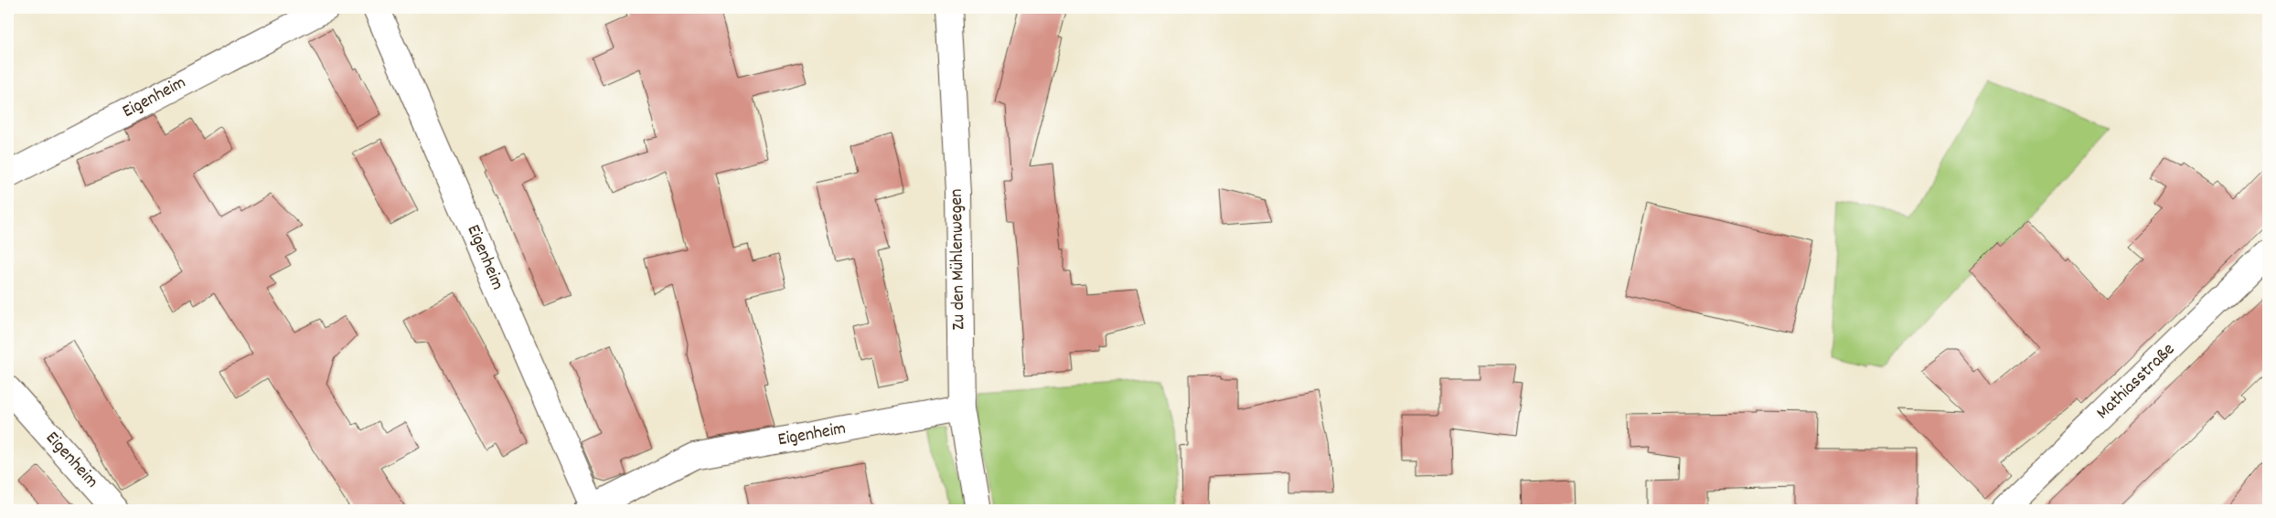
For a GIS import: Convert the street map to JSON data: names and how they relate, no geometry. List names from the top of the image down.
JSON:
{
  "streets": {
    "street": ["Eigenheim", "Zu den Mühlenwegen", "Mathiasstraße"]
  },
  "crossings": [
    ["Eigenheim", "Zu den Mühlenwegen"]
  ]
}
